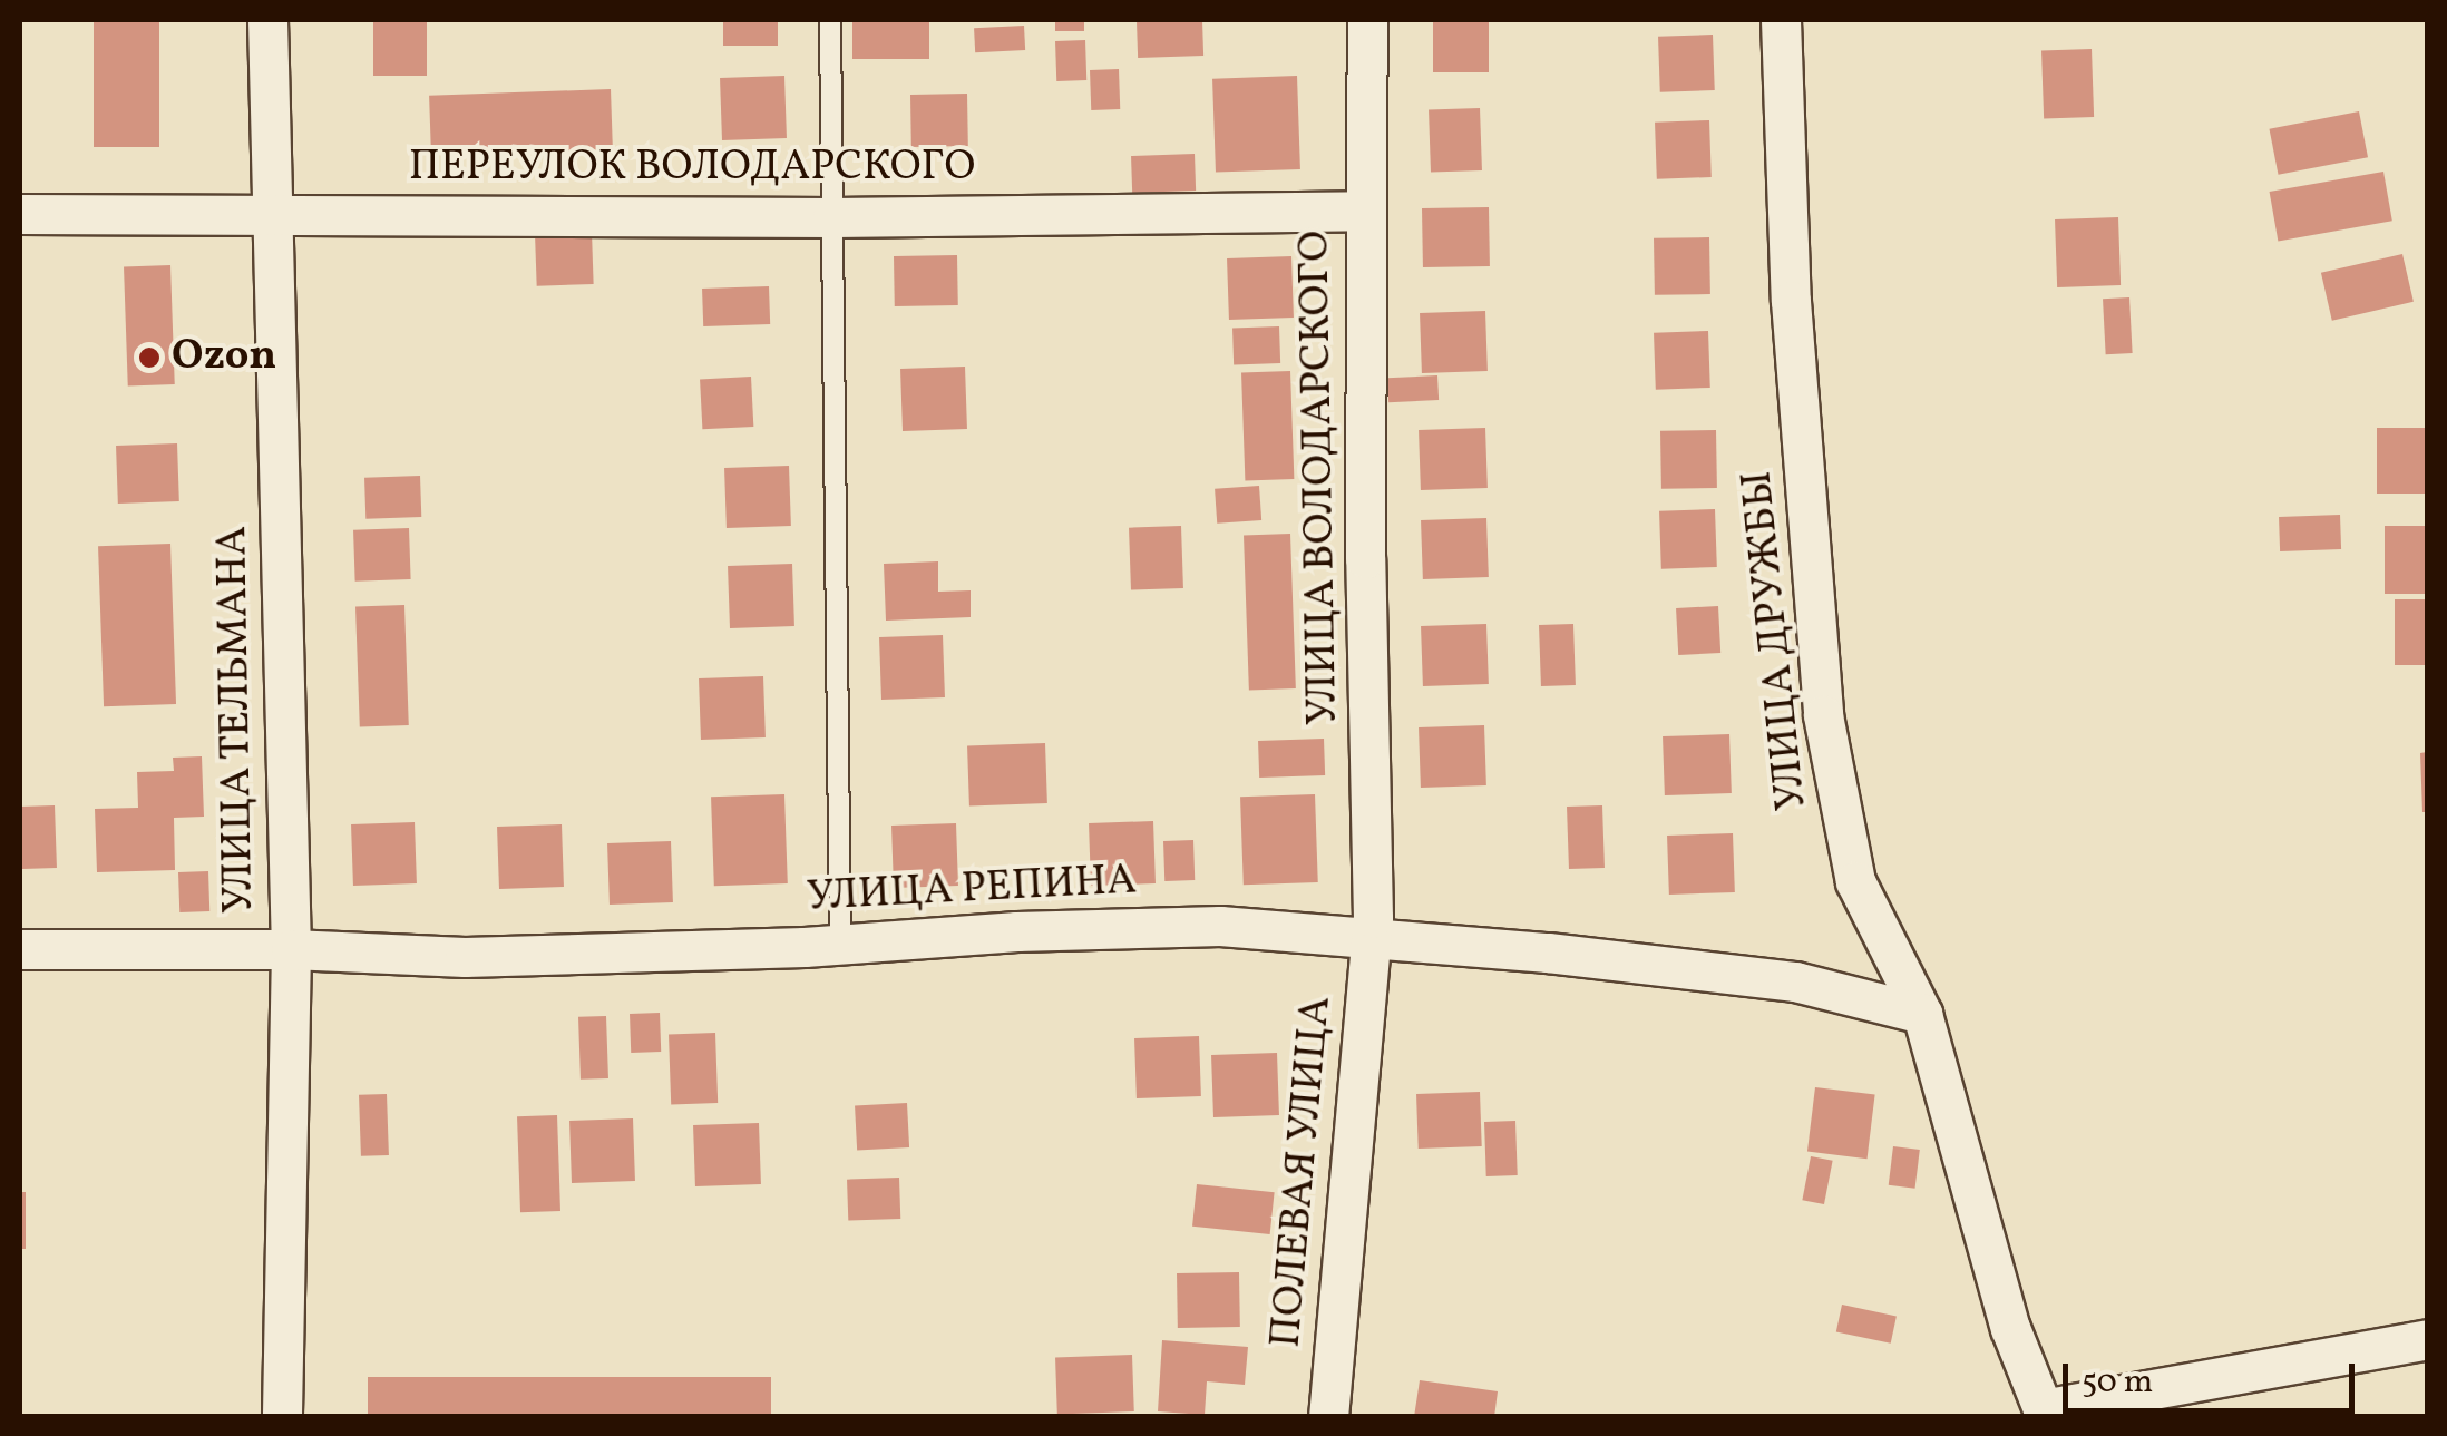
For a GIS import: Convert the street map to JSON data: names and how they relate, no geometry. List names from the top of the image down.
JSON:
{
  "streets": {
    "street": [
      "ПЕРЕУЛОК ВОЛОДАРСКОГО",
      "УЛИЦА ВОЛОДАРСКОГО",
      "УЛИЦА ДРУЖБЫ",
      "УЛИЦА ТЕЛЬМАНА",
      "УЛИЦА РЕПИНА",
      "ПОЛЕВАЯ УЛИЦА"
    ]
  },
  "crossings": [
    ["ПЕРЕУЛОК ВОЛОДАРСКОГО", "УЛИЦА ВОЛОДАРСКОГО"],
    ["ПЕРЕУЛОК ВОЛОДАРСКОГО", "УЛИЦА ТЕЛЬМАНА"],
    ["УЛИЦА ВОЛОДАРСКОГО", "УЛИЦА РЕПИНА"],
    ["УЛИЦА ВОЛОДАРСКОГО", "ПОЛЕВАЯ УЛИЦА"],
    ["УЛИЦА ДРУЖБЫ", "УЛИЦА РЕПИНА"],
    ["УЛИЦА ТЕЛЬМАНА", "УЛИЦА РЕПИНА"],
    ["УЛИЦА РЕПИНА", "ПОЛЕВАЯ УЛИЦА"]
  ],
  "places": ["Ozon"],
  "scale_bar": "50 m"
}
